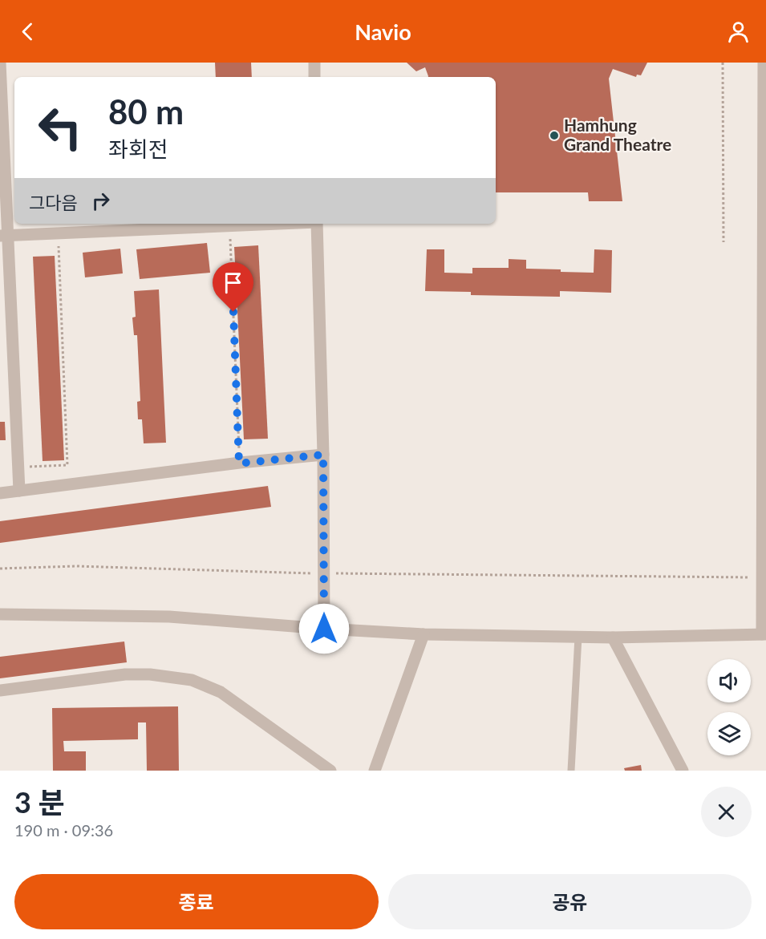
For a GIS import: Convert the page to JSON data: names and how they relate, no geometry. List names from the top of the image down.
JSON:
{
  "places": ["Hamhung Grand Theatre"],
  "page": {
    "header": "Navio",
    "turn": ["80 m", "좌회전"],
    "then": "그다음",
    "heading": ["3 분", "190 m · 09:36"],
    "buttons": ["종료", "공유"]
  }
}
